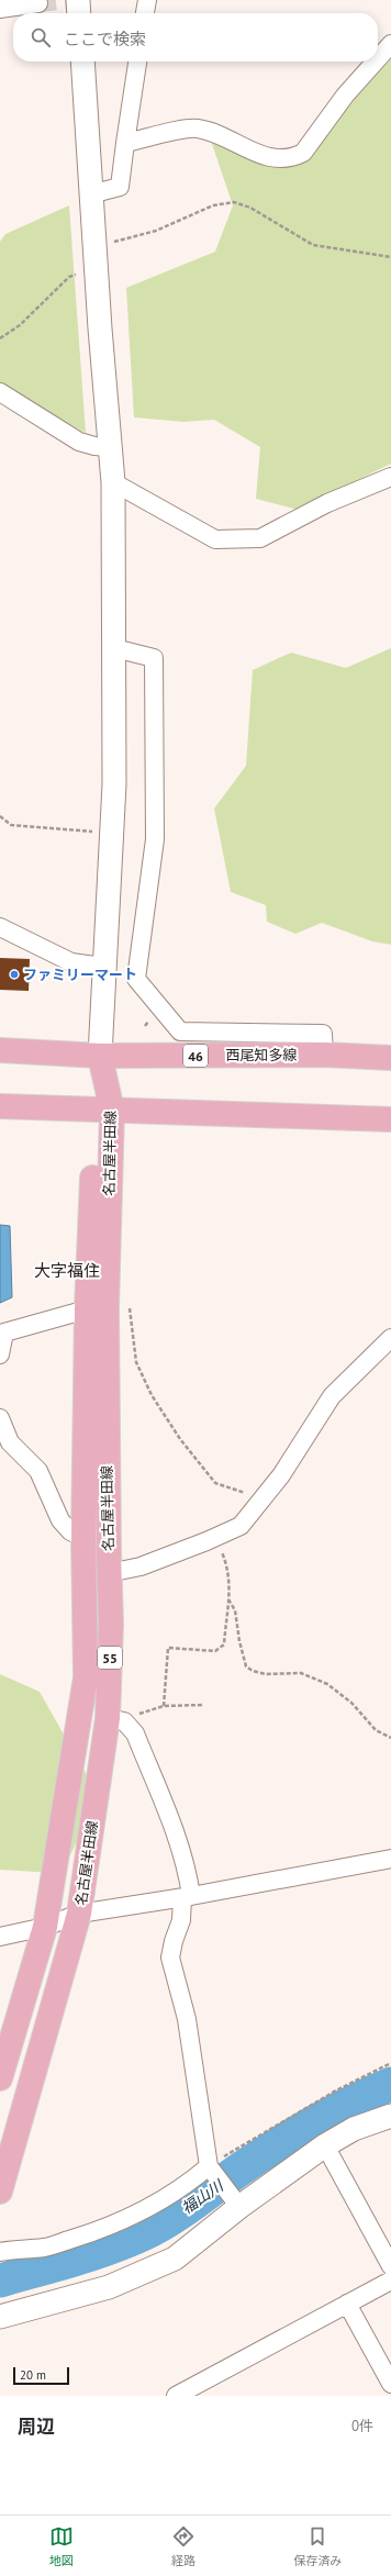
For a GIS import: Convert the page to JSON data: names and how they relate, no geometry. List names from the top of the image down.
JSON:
{
  "streets": {
    "main road": [
      "西尾知多線",
      "46",
      "名古屋半田線",
      "55"
    ]
  },
  "crossings": [
    ["西尾知多線", "名古屋半田線"]
  ],
  "districts": ["大字福住"],
  "water": ["福山川"],
  "places": ["ファミリーマート"],
  "scale_bar": "20 m",
  "page": {
    "search": "ここで検索",
    "scale": "20 m",
    "heading": ["周辺", "0件"],
    "nav": ["地図", "経路", "保存済み"]
  }
}
